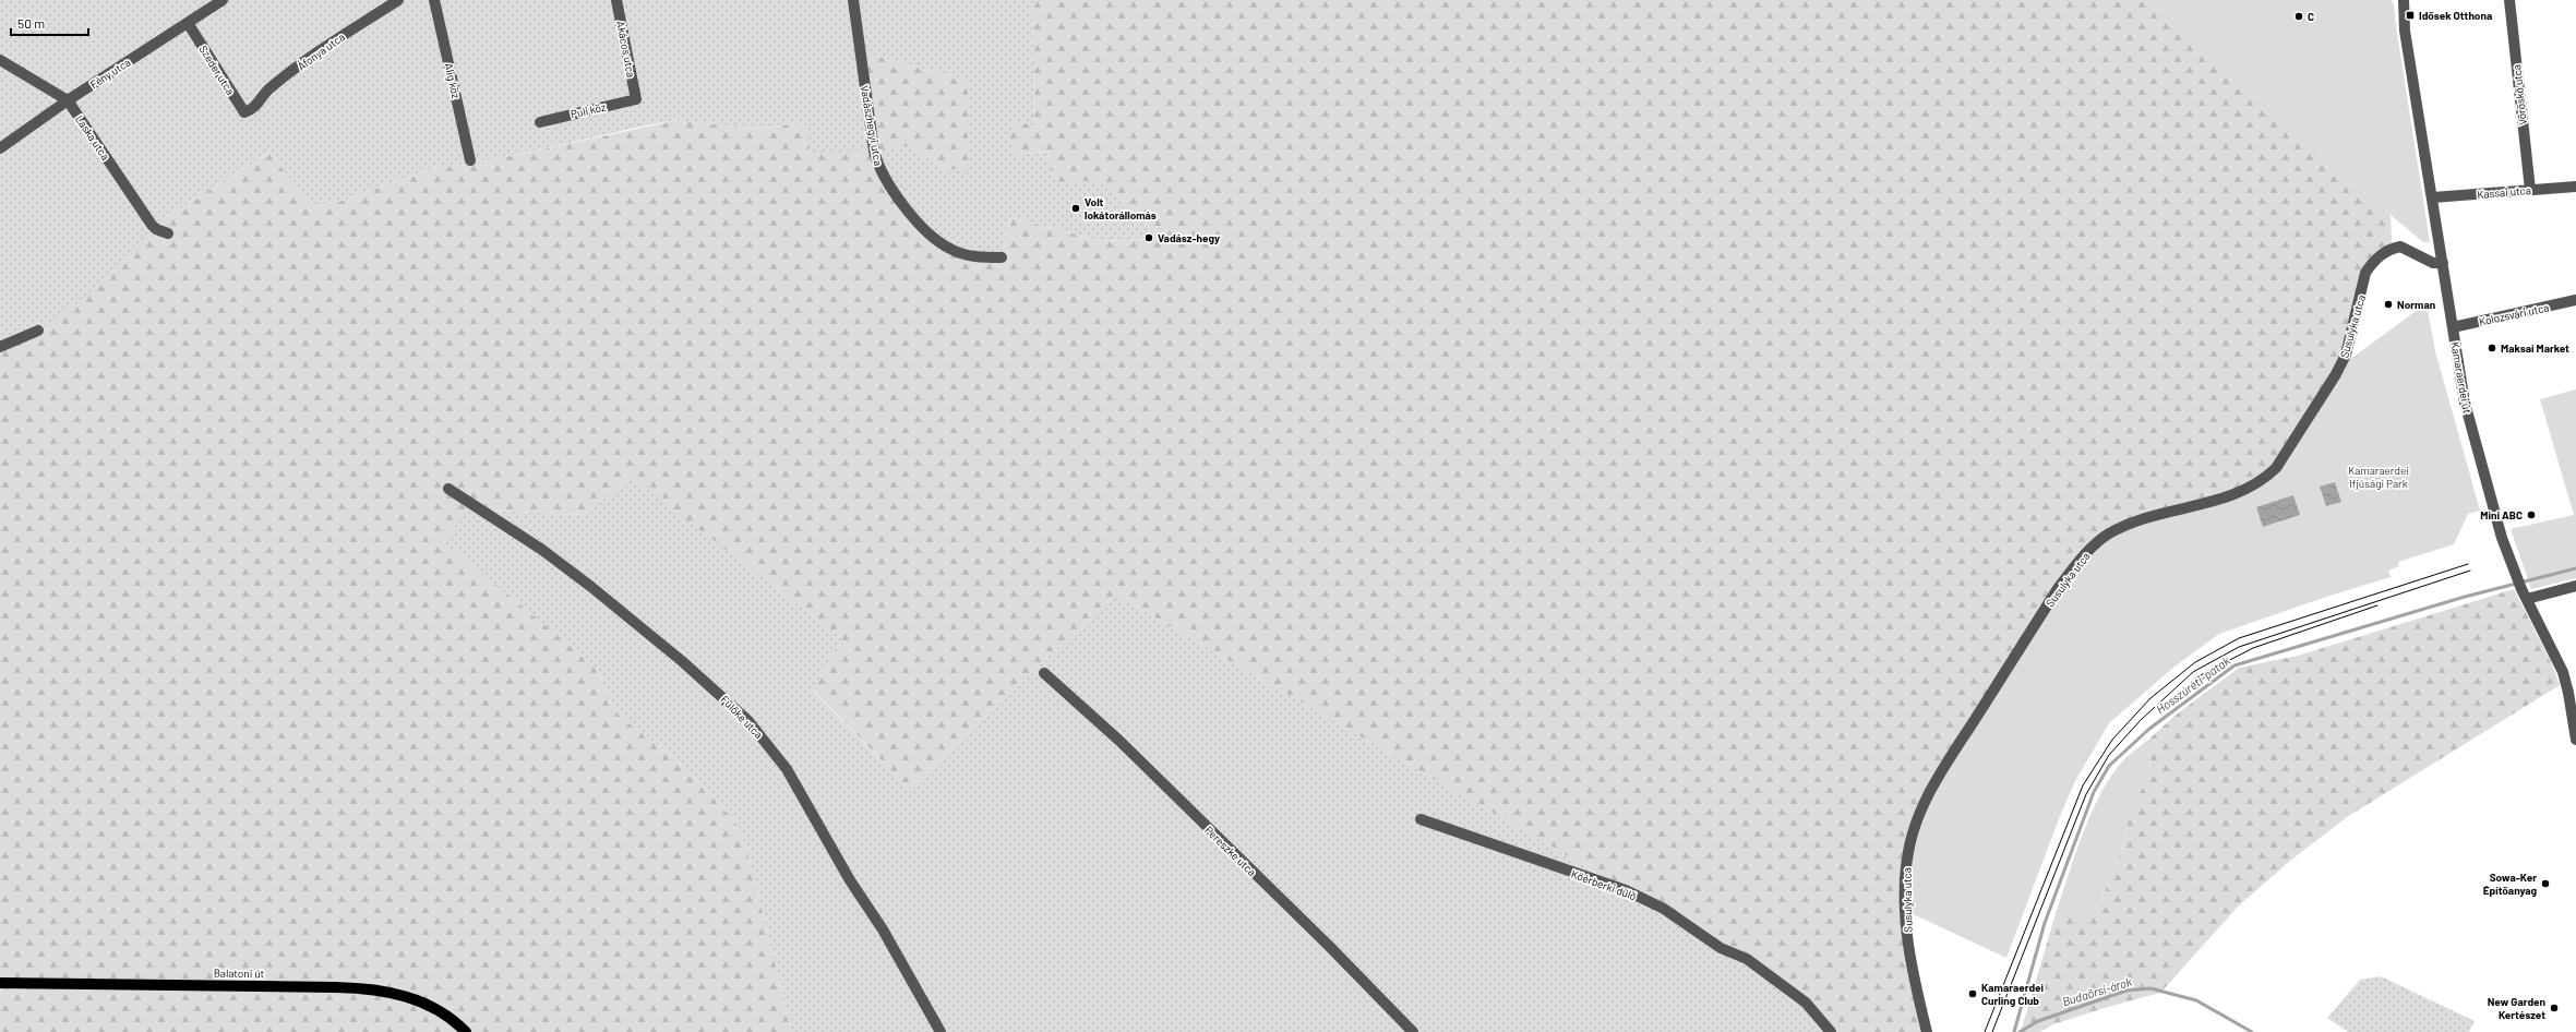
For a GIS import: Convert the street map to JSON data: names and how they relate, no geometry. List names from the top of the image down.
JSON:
{
  "streets": {
    "main road": ["Balatoni út"],
    "street": [
      "Akácos utca",
      "Áfonya utca",
      "Szeder utca",
      "Fény utca",
      "Alig köz",
      "Vöröskő utca",
      "Puli köz",
      "Vadászhegyi utca",
      "Laska utca",
      "Kassai utca",
      "Kolozsvári utca",
      "Susulyka utca",
      "Kamaraerdei út",
      "Fülőke utca",
      "Pereszke utca",
      "Kőérberki dűlő"
    ]
  },
  "crossings": [
    ["Akácos utca", "Puli köz"],
    ["Áfonya utca", "Szeder utca"],
    ["Szeder utca", "Fény utca"],
    ["Fény utca", "Laska utca"],
    ["Vöröskő utca", "Kassai utca"],
    ["Kassai utca", "Kamaraerdei út"],
    ["Kolozsvári utca", "Kamaraerdei út"],
    ["Susulyka utca", "Kamaraerdei út"]
  ],
  "water": ["Hosszúréti-patak", "Budaörsi-árok"],
  "parks": ["Kamaraerdei Ifjúsági Park"],
  "places": {
    "transit": ["Idősek Otthona"],
    "other": [
      "C",
      "Volt lokátorállomás",
      "Vadász-hegy",
      "Norman",
      "Maksai Market",
      "Mini ABC",
      "Sowa-Ker Építőanyag",
      "Kamaraerdei Curling Club",
      "New Garden Kertészet"
    ]
  },
  "scale_bar": "50 m"
}
